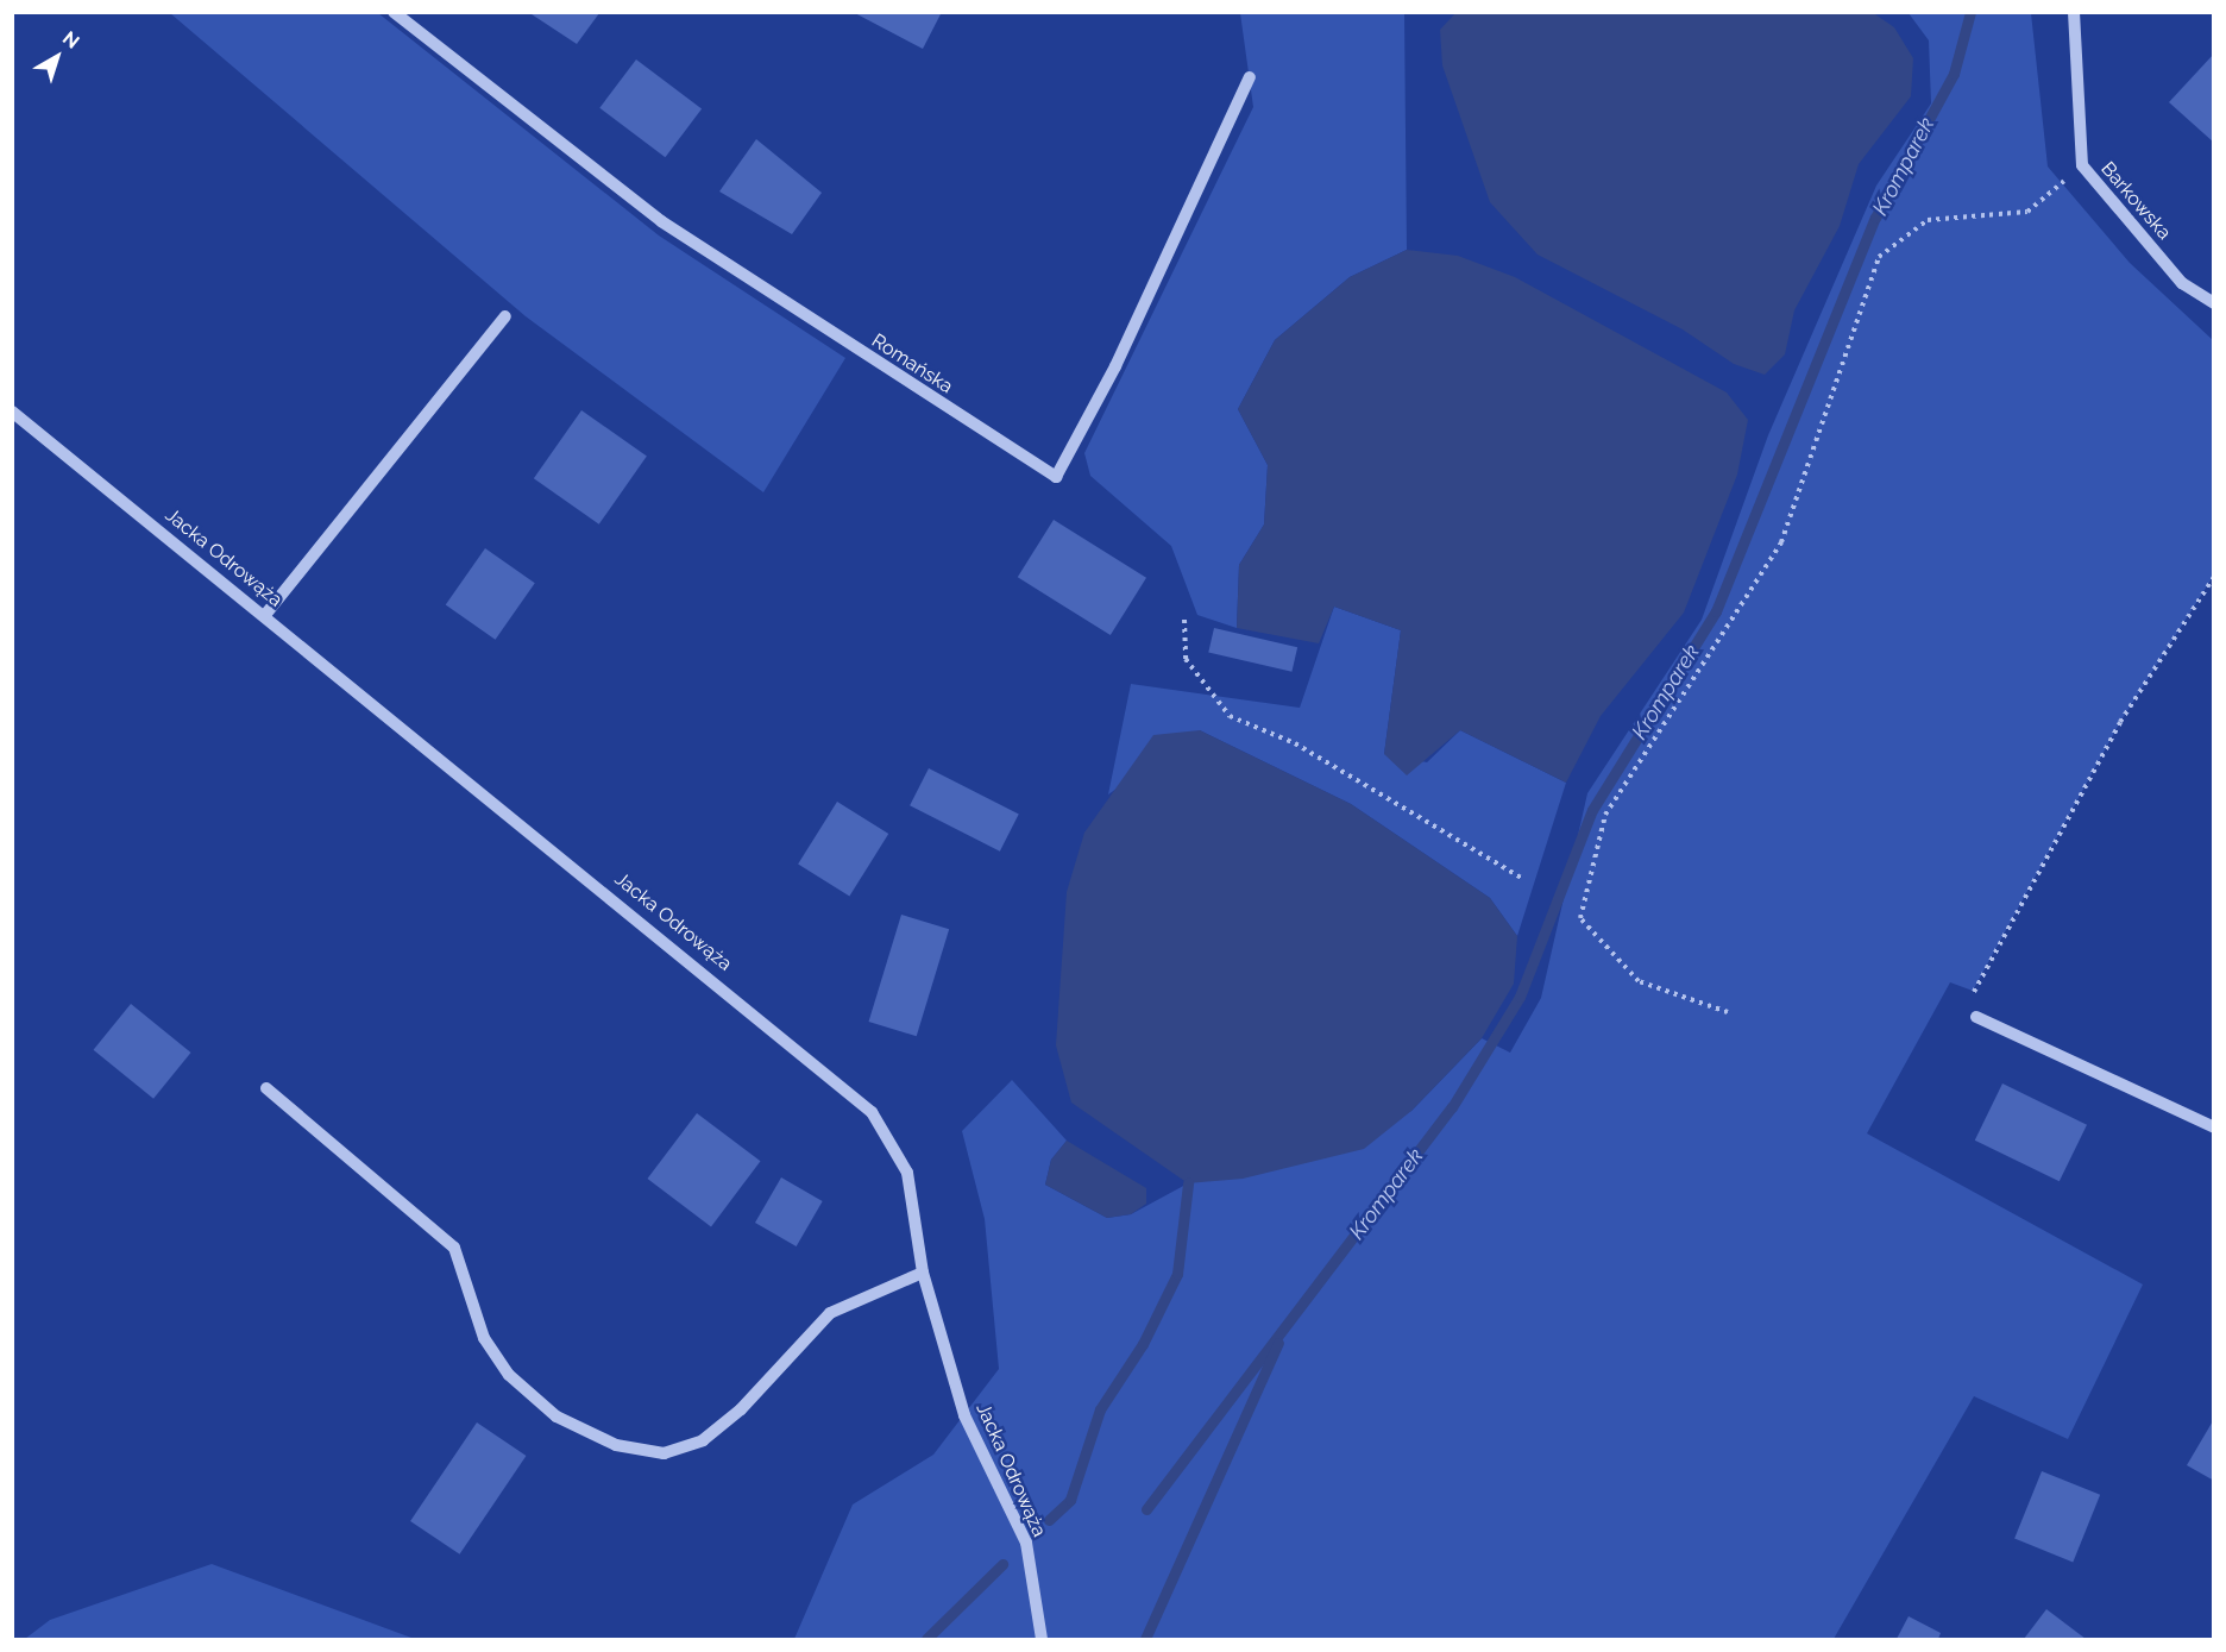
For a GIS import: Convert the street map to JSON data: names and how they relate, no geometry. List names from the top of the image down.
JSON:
{
  "streets": {
    "street": ["Barkowska", "Romańska", "Jacka Odrowąża"]
  },
  "water": ["Kromparek"],
  "north": "top right"
}
